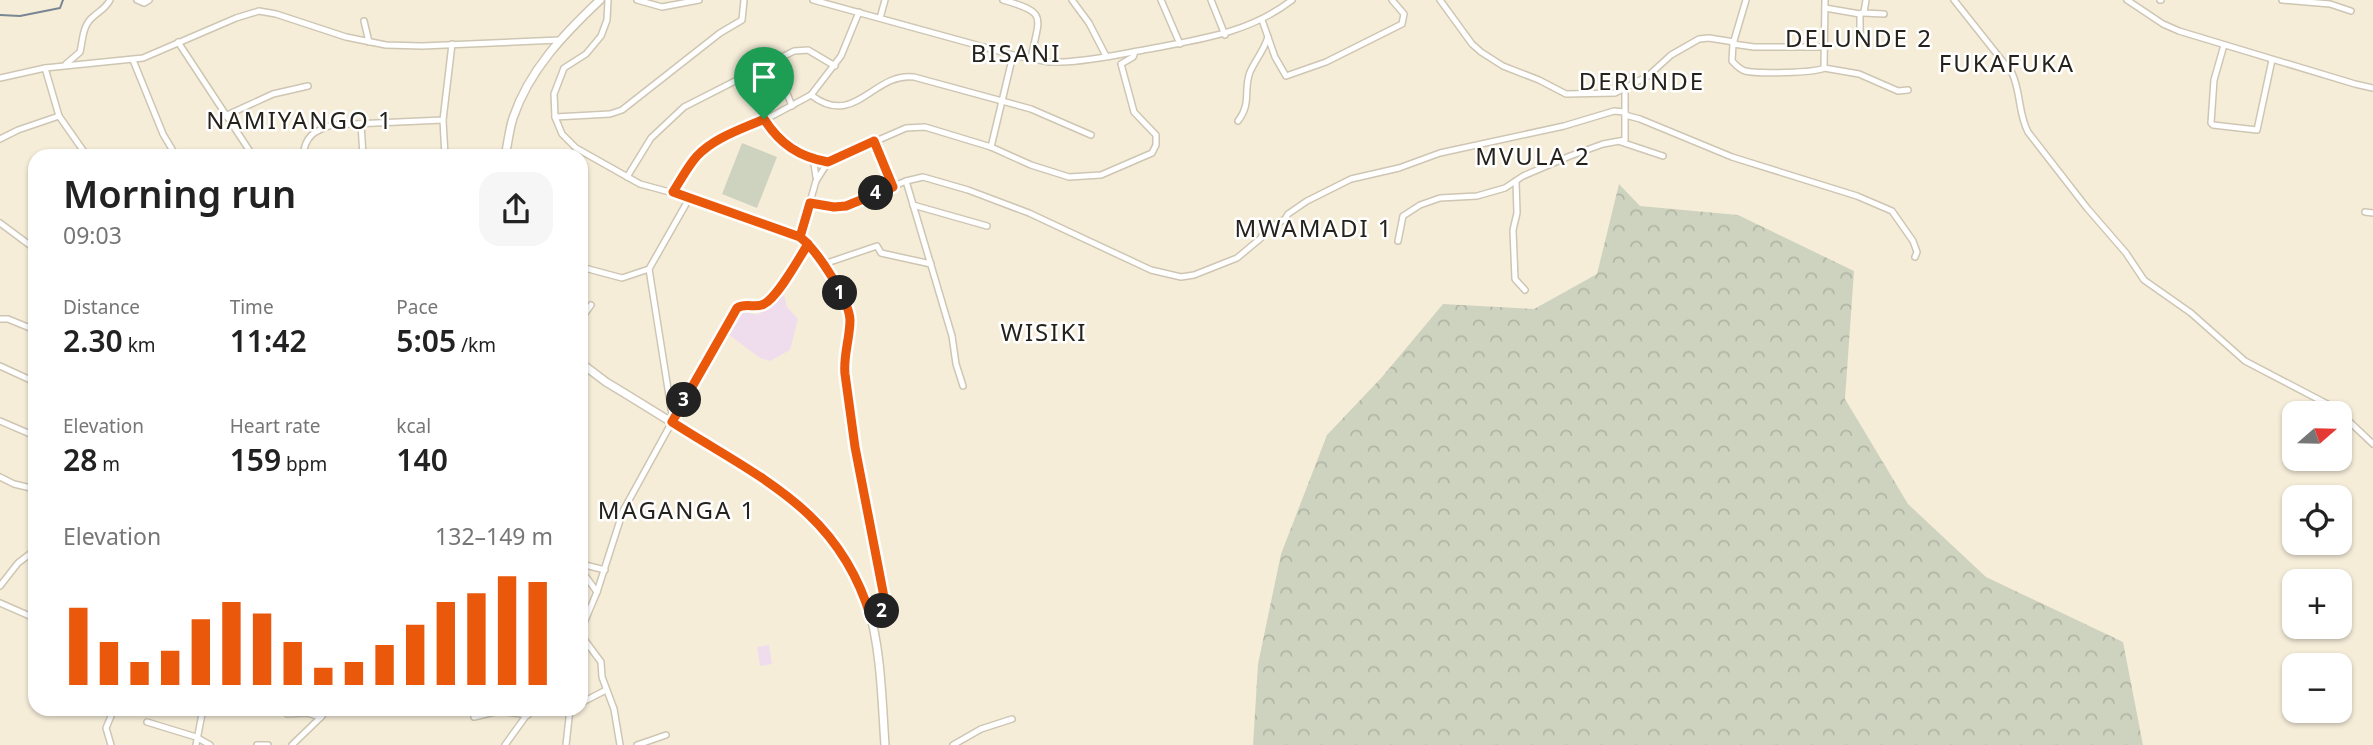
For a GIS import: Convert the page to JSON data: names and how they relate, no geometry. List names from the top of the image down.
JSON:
{
  "districts": [
    "DELUNDE 2",
    "BISANI",
    "FUKAFUKA",
    "DERUNDE",
    "NAMIYANGO 1",
    "MVULA 2",
    "MWAMADI 1",
    "WISIKI",
    "MAGANGA 1"
  ],
  "north": "right",
  "page": {
    "heading": ["Morning run", "09:03"],
    "pins": [
      "4",
      "1",
      "3",
      "2"
    ],
    "stats": [
      ["Distance", "2.30 km"],
      ["Time", "11:42"],
      ["Pace", "5:05 /km"],
      ["Elevation", "28 m"],
      ["Heart rate", "159 bpm"],
      ["kcal", "140"]
    ],
    "map_buttons": ["+", "−"],
    "chart": ["Elevation", "132–149 m"]
  }
}
